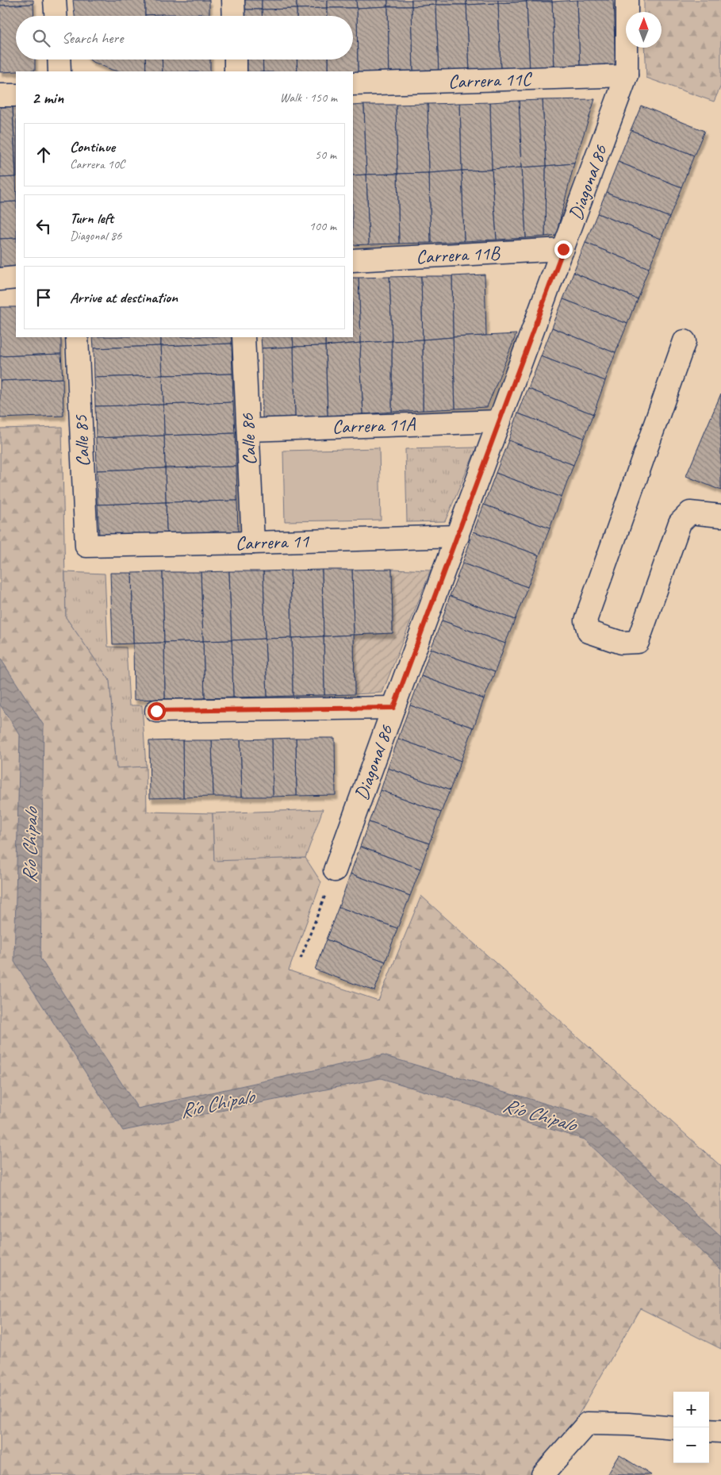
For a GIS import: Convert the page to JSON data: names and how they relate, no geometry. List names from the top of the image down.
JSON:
{
  "streets": {
    "street": [
      "Carrera 11C",
      "Diagonal 86",
      "Carrera 11B",
      "Carrera 11A",
      "Calle 86",
      "Calle 85",
      "Carrera 11"
    ]
  },
  "crossings": [
    ["Carrera 11C", "Diagonal 86"],
    ["Diagonal 86", "Carrera 11B"],
    ["Diagonal 86", "Carrera 11A"],
    ["Diagonal 86", "Carrera 11"],
    ["Carrera 11A", "Calle 86"],
    ["Calle 86", "Carrera 11"],
    ["Calle 85", "Carrera 11"]
  ],
  "water": ["Río Chipalo"],
  "north": "top",
  "page": {
    "search": "Search here",
    "heading": ["2 min", "Walk · 150 m"],
    "list": [
      ["Continue", "Carrera 10C", "50 m"],
      ["Turn left", "Diagonal 86", "100 m"],
      "Arrive at destination"
    ],
    "map_buttons": ["+", "−"]
  }
}
